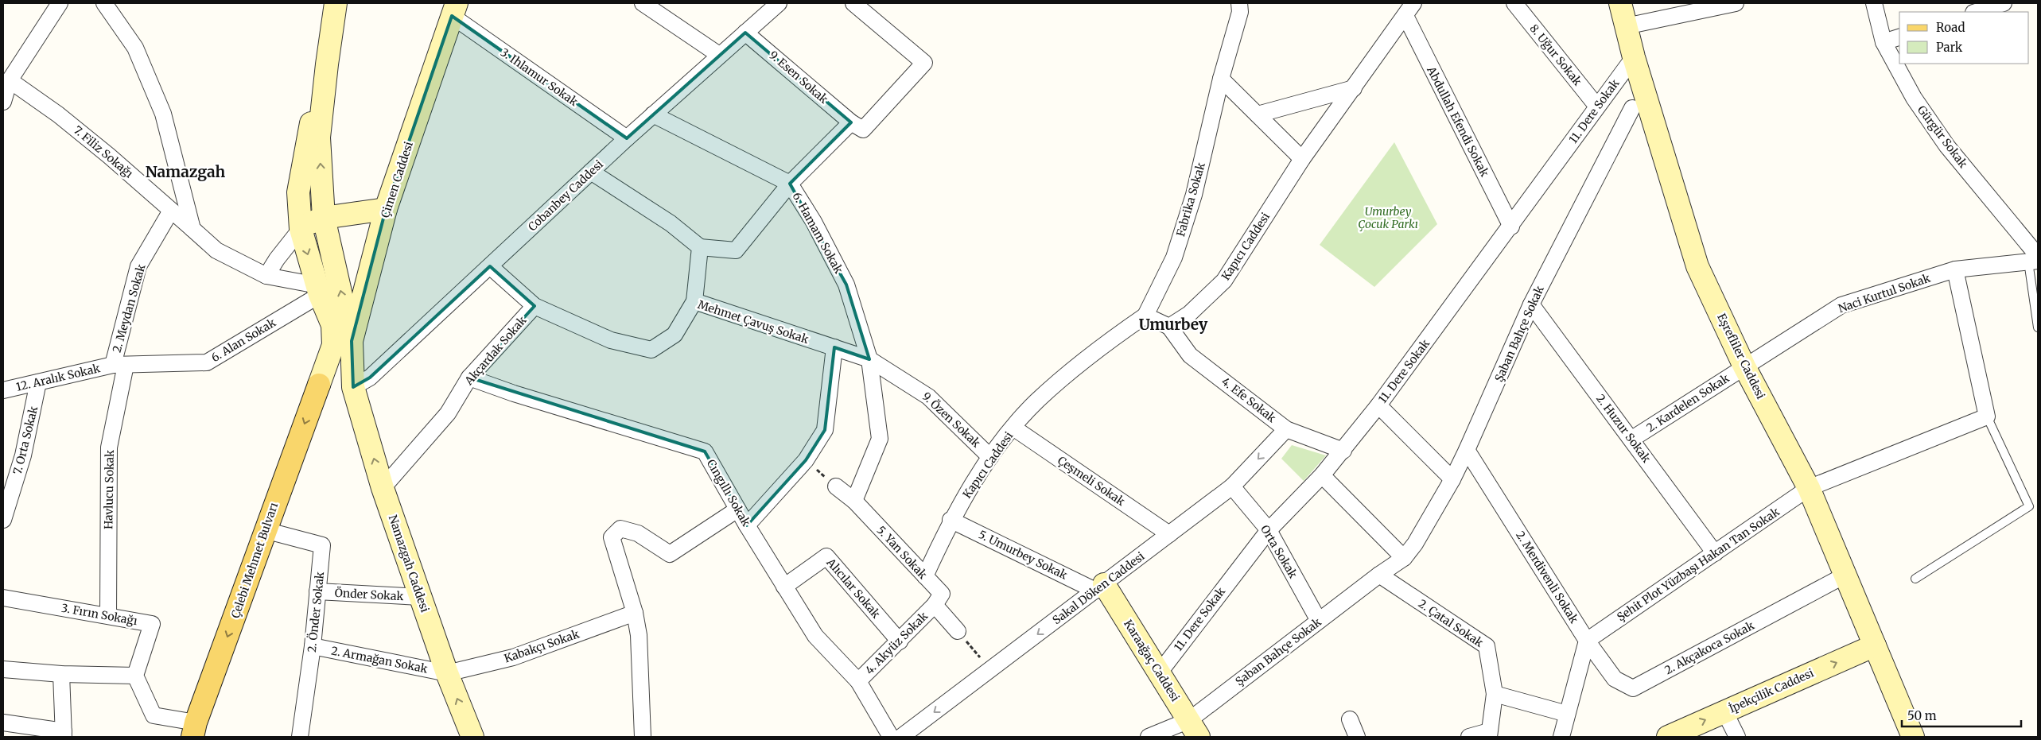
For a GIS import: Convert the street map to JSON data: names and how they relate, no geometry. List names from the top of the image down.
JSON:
{
  "streets": {
    "main road": [
      "Çimen Caddesi",
      "Eşrefliler Caddesi",
      "Çelebi Mehmet Bulvarı",
      "Namazgah Caddesi",
      "Karaağaç Caddesi",
      "İpekçilik Caddesi"
    ],
    "street": [
      "8. Uğur Sokak",
      "3. Ihlamur Sokak",
      "9. Esen Sokak",
      "11. Dere Sokak",
      "Abdullah Efendi Sokak",
      "Gürgür Sokak",
      "7. Filiz Sokağı",
      "Cobanbey Caddesi",
      "Fabrika Sokak",
      "6. Hamam Sokak",
      "Kapıcı Caddesi",
      "Naci Kurtul Sokak",
      "2. Meydan Sokak",
      "Mehmet Çavuş Sokak",
      "Şaban Bahçe Sokak",
      "6. Alan Sokak",
      "Akçardak Sokak",
      "12. Aralık Sokak",
      "4. Efe Sokak",
      "2. Kardelen Sokak",
      "9. Özen Sokak",
      "2. Huzur Sokak",
      "7. Orta Sokak",
      "Çeşmeli Sokak",
      "Havlucu Sokak",
      "Cıngıllı Sokak",
      "Orta Sokak",
      "5. Yan Sokak",
      "5. Umurbey Sokak",
      "Şehit Plot Yüzbaşı Hakan Tan Sokak",
      "2. Merdivenli Sokak",
      "Alıcılar Sokak",
      "Sakal Döken Caddesi",
      "Önder Sokak",
      "2. Önder Sokak",
      "3. Fırın Sokağı",
      "2. Çatal Sokak",
      "4. Akyüz Sokak",
      "Kabakçı Sokak",
      "2. Akçakoca Sokak",
      "2. Armağan Sokak"
    ]
  },
  "crossings": [
    ["8. Uğur Sokak", "11. Dere Sokak"],
    ["3. Ihlamur Sokak", "Çimen Caddesi"],
    ["3. Ihlamur Sokak", "Cobanbey Caddesi"],
    ["9. Esen Sokak", "Cobanbey Caddesi"],
    ["11. Dere Sokak", "Abdullah Efendi Sokak"],
    ["11. Dere Sokak", "Eşrefliler Caddesi"],
    ["11. Dere Sokak", "4. Efe Sokak"],
    ["11. Dere Sokak", "Orta Sokak"],
    ["11. Dere Sokak", "Karaağaç Caddesi"],
    ["Abdullah Efendi Sokak", "Kapıcı Caddesi"],
    ["Gürgür Sokak", "Naci Kurtul Sokak"],
    ["7. Filiz Sokağı", "2. Meydan Sokak"],
    ["7. Filiz Sokağı", "6. Alan Sokak"],
    ["Çimen Caddesi", "Çelebi Mehmet Bulvarı"],
    ["Çimen Caddesi", "Namazgah Caddesi"],
    ["Cobanbey Caddesi", "6. Hamam Sokak"],
    ["Cobanbey Caddesi", "Mehmet Çavuş Sokak"],
    ["Cobanbey Caddesi", "Namazgah Caddesi"],
    ["Fabrika Sokak", "Kapıcı Caddesi"],
    ["6. Hamam Sokak", "Mehmet Çavuş Sokak"],
    ["6. Hamam Sokak", "9. Özen Sokak"],
    ["Kapıcı Caddesi", "4. Efe Sokak"],
    ["Kapıcı Caddesi", "9. Özen Sokak"],
    ["Kapıcı Caddesi", "Çeşmeli Sokak"],
    ["Kapıcı Caddesi", "5. Yan Sokak"],
    ["Kapıcı Caddesi", "5. Umurbey Sokak"],
    ["Naci Kurtul Sokak", "Eşrefliler Caddesi"],
    ["Naci Kurtul Sokak", "2. Kardelen Sokak"],
    ["2. Meydan Sokak", "6. Alan Sokak"],
    ["2. Meydan Sokak", "12. Aralık Sokak"],
    ["2. Meydan Sokak", "Havlucu Sokak"],
    ["Mehmet Çavuş Sokak", "Akçardak Sokak"],
    ["Mehmet Çavuş Sokak", "9. Özen Sokak"],
    ["Şaban Bahçe Sokak", "2. Huzur Sokak"],
    ["Şaban Bahçe Sokak", "Orta Sokak"],
    ["Şaban Bahçe Sokak", "2. Merdivenli Sokak"],
    ["Şaban Bahçe Sokak", "2. Çatal Sokak"],
    ["Şaban Bahçe Sokak", "Karaağaç Caddesi"],
    ["6. Alan Sokak", "12. Aralık Sokak"],
    ["6. Alan Sokak", "Havlucu Sokak"],
    ["Akçardak Sokak", "Cıngıllı Sokak"],
    ["Akçardak Sokak", "Namazgah Caddesi"],
    ["Eşrefliler Caddesi", "2. Kardelen Sokak"],
    ["Eşrefliler Caddesi", "Şehit Plot Yüzbaşı Hakan Tan Sokak"],
    ["Eşrefliler Caddesi", "2. Akçakoca Sokak"],
    ["Eşrefliler Caddesi", "İpekçilik Caddesi"],
    ["12. Aralık Sokak", "7. Orta Sokak"],
    ["12. Aralık Sokak", "Havlucu Sokak"],
    ["4. Efe Sokak", "Sakal Döken Caddesi"],
    ["2. Kardelen Sokak", "2. Huzur Sokak"],
    ["2. Huzur Sokak", "Şehit Plot Yüzbaşı Hakan Tan Sokak"],
    ["Çeşmeli Sokak", "Sakal Döken Caddesi"],
    ["Havlucu Sokak", "3. Fırın Sokağı"],
    ["Cıngıllı Sokak", "Alıcılar Sokak"],
    ["Cıngıllı Sokak", "4. Akyüz Sokak"],
    ["Orta Sokak", "Sakal Döken Caddesi"],
    ["5. Yan Sokak", "4. Akyüz Sokak"],
    ["5. Umurbey Sokak", "Sakal Döken Caddesi"],
    ["5. Umurbey Sokak", "Karaağaç Caddesi"],
    ["Çelebi Mehmet Bulvarı", "Namazgah Caddesi"],
    ["Çelebi Mehmet Bulvarı", "2. Önder Sokak"],
    ["Namazgah Caddesi", "Önder Sokak"],
    ["Namazgah Caddesi", "Kabakçı Sokak"],
    ["Namazgah Caddesi", "2. Armağan Sokak"],
    ["Şehit Plot Yüzbaşı Hakan Tan Sokak", "2. Merdivenli Sokak"],
    ["Şehit Plot Yüzbaşı Hakan Tan Sokak", "2. Akçakoca Sokak"],
    ["2. Merdivenli Sokak", "2. Akçakoca Sokak"],
    ["Alıcılar Sokak", "4. Akyüz Sokak"],
    ["Sakal Döken Caddesi", "Karaağaç Caddesi"],
    ["Önder Sokak", "2. Önder Sokak"],
    ["2. Önder Sokak", "2. Armağan Sokak"],
    ["Kabakçı Sokak", "2. Armağan Sokak"]
  ],
  "one_way": [
    "Çelebi Mehmet Bulvarı",
    "Namazgah Caddesi",
    "Sakal Döken Caddesi",
    "İpekçilik Caddesi"
  ],
  "districts": ["Namazgah", "Umurbey"],
  "parks": ["Umurbey Çocuk Parkı"],
  "legend": ["Road", "Park"],
  "scale_bar": "50 m"
}
